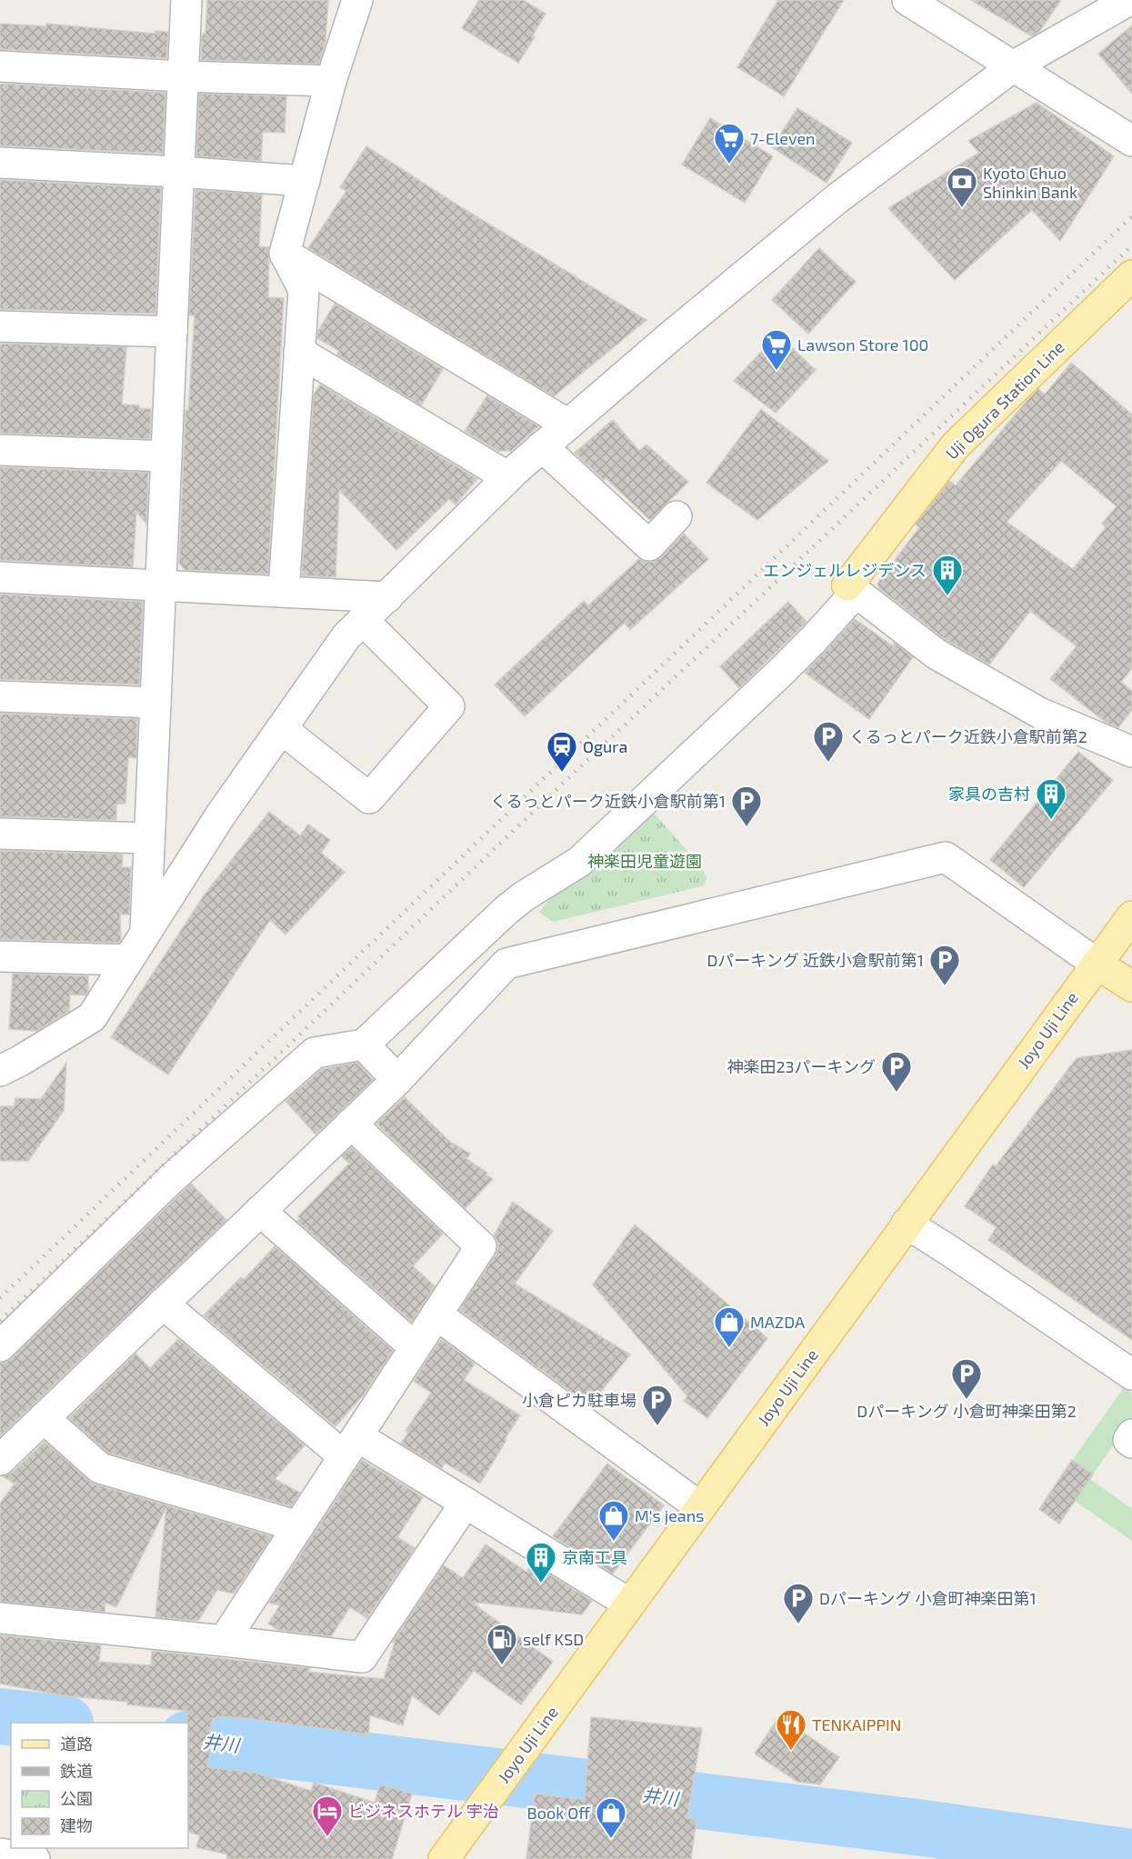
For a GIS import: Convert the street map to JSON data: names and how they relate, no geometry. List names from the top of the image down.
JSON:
{
  "streets": {
    "main road": ["Uji Ogura Station Line", "Joyo Uji Line"]
  },
  "water": ["井川"],
  "parks": ["神楽田児童遊園"],
  "places": {
    "supermarket": ["7-Eleven", "Lawson Store 100"],
    "bank": ["Kyoto Chuo Shinkin Bank"],
    "building": ["エンジェルレジデンス", "家具の吉村", "京南工具"],
    "parking": [
      "くるっとパーク近鉄小倉駅前第2",
      "くるっとパーク近鉄小倉駅前第1",
      "Dパーキング 近鉄小倉駅前第1",
      "神楽田23パーキング",
      "Dパーキング 小倉町神楽田第2",
      "小倉ピカ駐車場",
      "Dパーキング 小倉町神楽田第1"
    ],
    "station": ["Ogura"],
    "shop": ["MAZDA", "M's jeans", "Book Off"],
    "fuel station": ["self KSD"],
    "restaurant": ["TENKAIPPIN"],
    "hotel": ["ビジネスホテル 宇治"]
  },
  "legend": [
    "道路",
    "鉄道",
    "公園",
    "建物"
  ]
}
